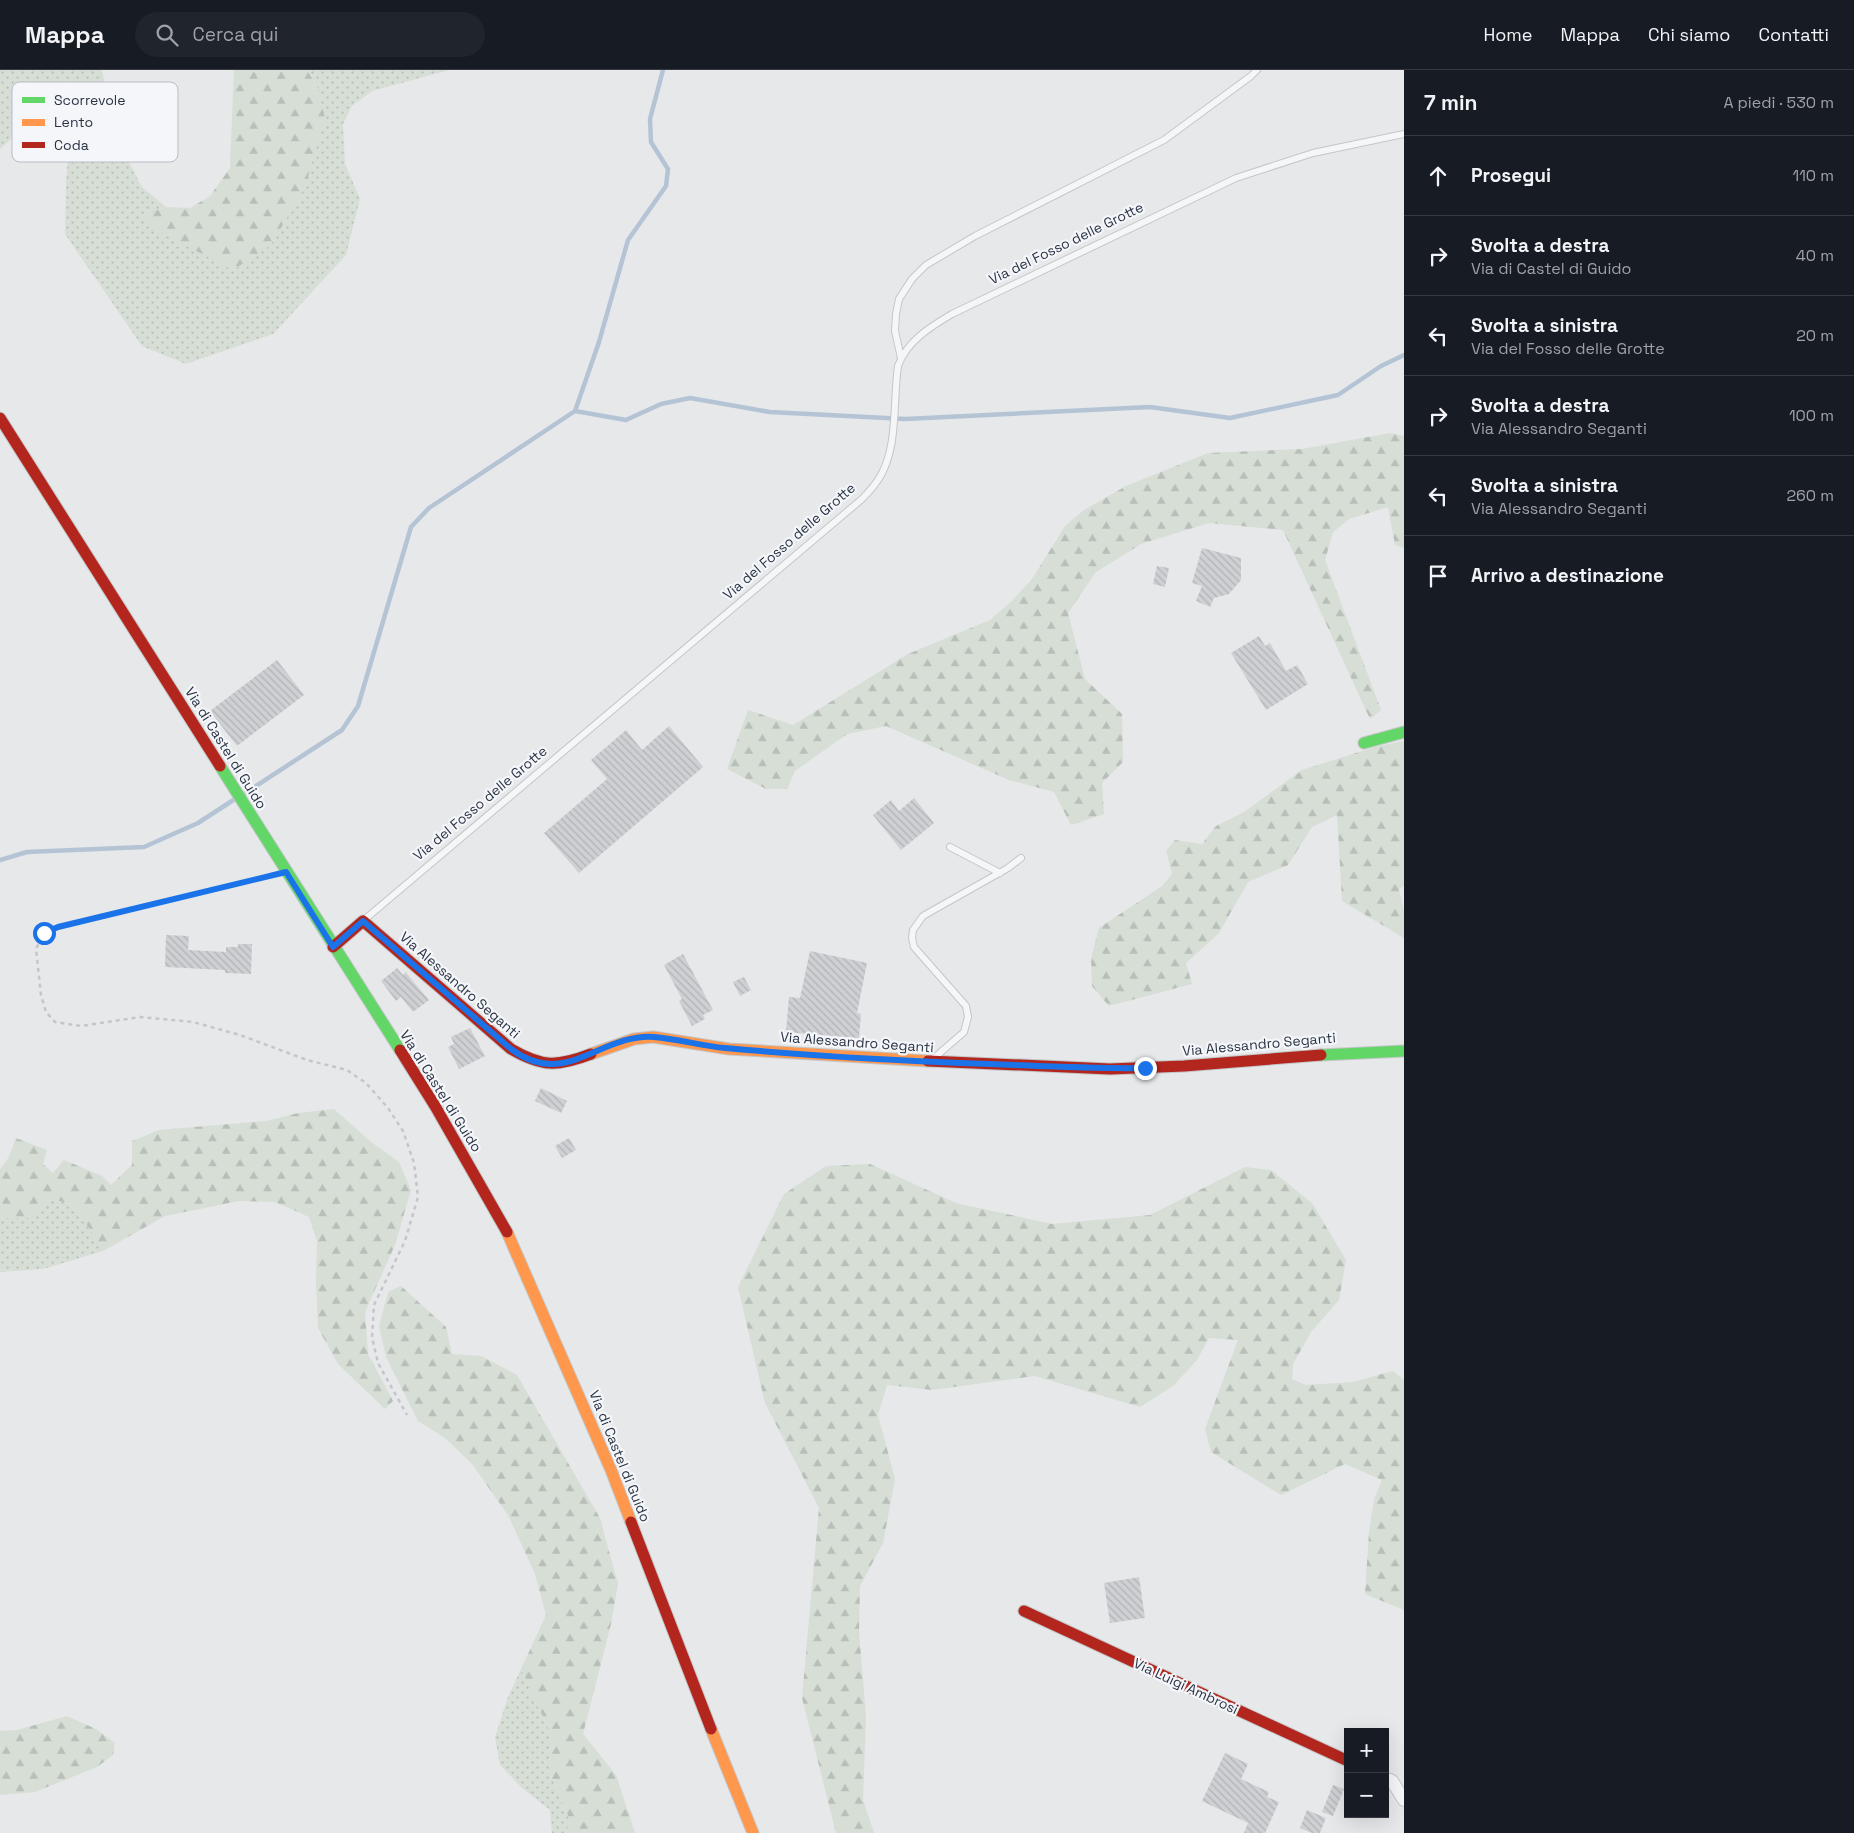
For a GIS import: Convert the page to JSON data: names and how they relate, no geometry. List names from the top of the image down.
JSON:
{
  "streets": {
    "street": [
      "Via del Fosso delle Grotte",
      "Via di Castel di Guido",
      "Via Alessandro Seganti",
      "Via Luigi Ambrosi"
    ]
  },
  "crossings": [
    ["Via del Fosso delle Grotte", "Via di Castel di Guido"],
    ["Via del Fosso delle Grotte", "Via Alessandro Seganti"]
  ],
  "legend": ["Scorrevole", "Lento", "Coda"],
  "page": {
    "header": "Mappa",
    "search": "Cerca qui",
    "nav": [
      "Home",
      "Mappa",
      "Chi siamo",
      "Contatti"
    ],
    "heading": ["7 min", "A piedi · 530 m"],
    "list": [
      ["Prosegui", "110 m"],
      ["Svolta a destra", "Via di Castel di Guido", "40 m"],
      ["Svolta a sinistra", "Via del Fosso delle Grotte", "20 m"],
      ["Svolta a destra", "Via Alessandro Seganti", "100 m"],
      ["Svolta a sinistra", "Via Alessandro Seganti", "260 m"],
      "Arrivo a destinazione"
    ],
    "map_buttons": ["+", "−"]
  }
}
